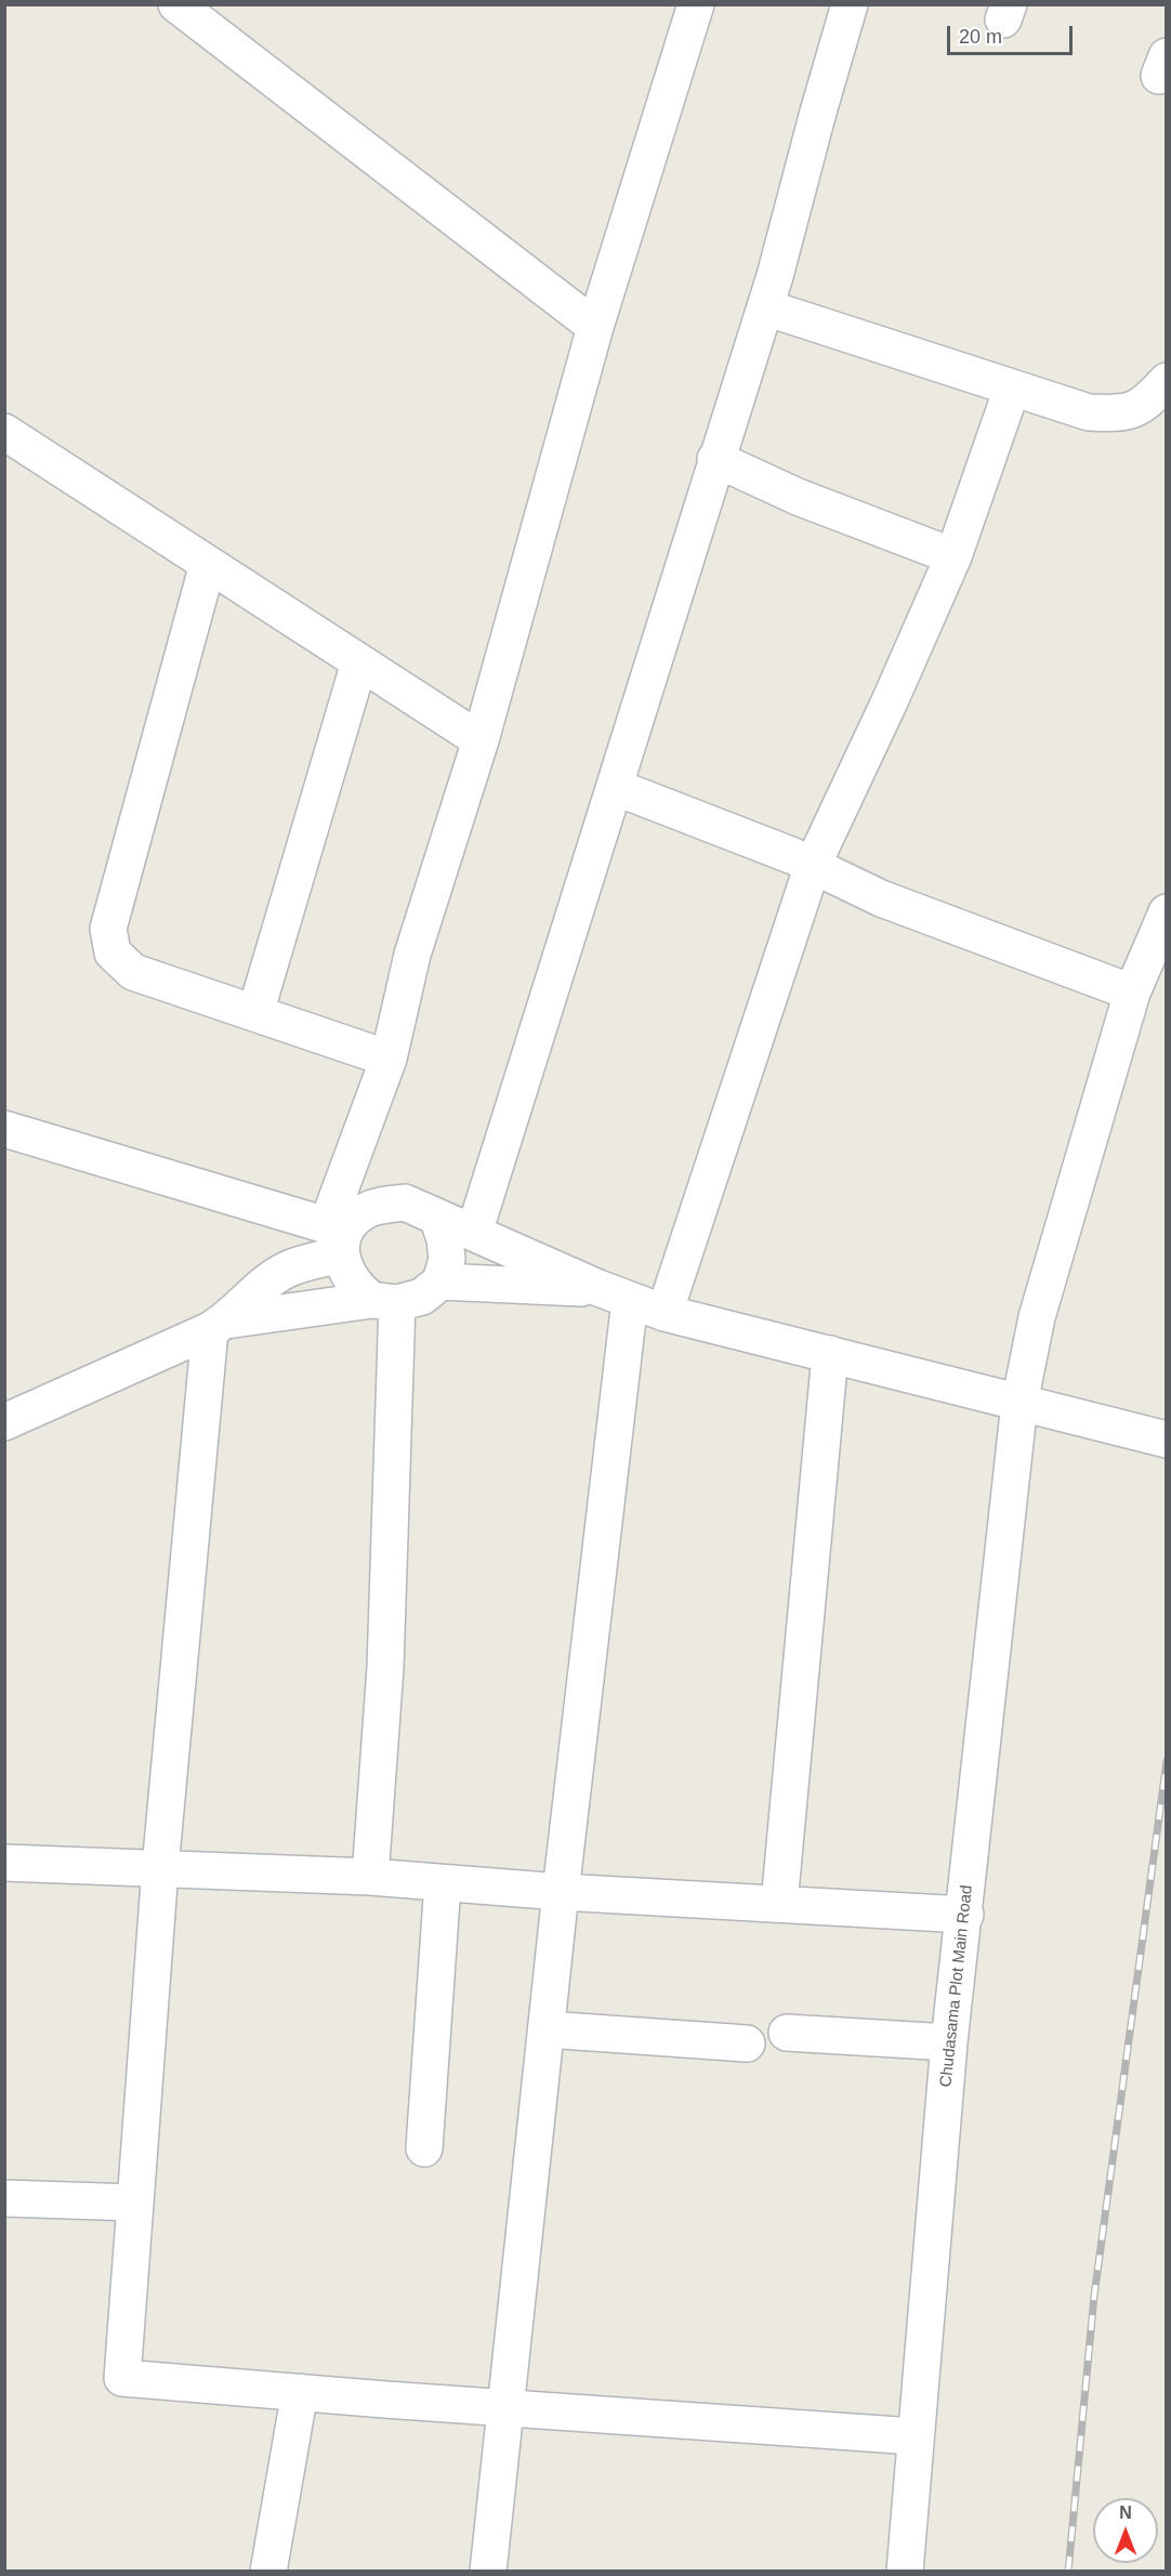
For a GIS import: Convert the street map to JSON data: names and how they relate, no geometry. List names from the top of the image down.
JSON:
{
  "streets": {
    "street": ["Chudasama Plot Main Road"]
  },
  "scale_bar": "20 m",
  "north": "top"
}
